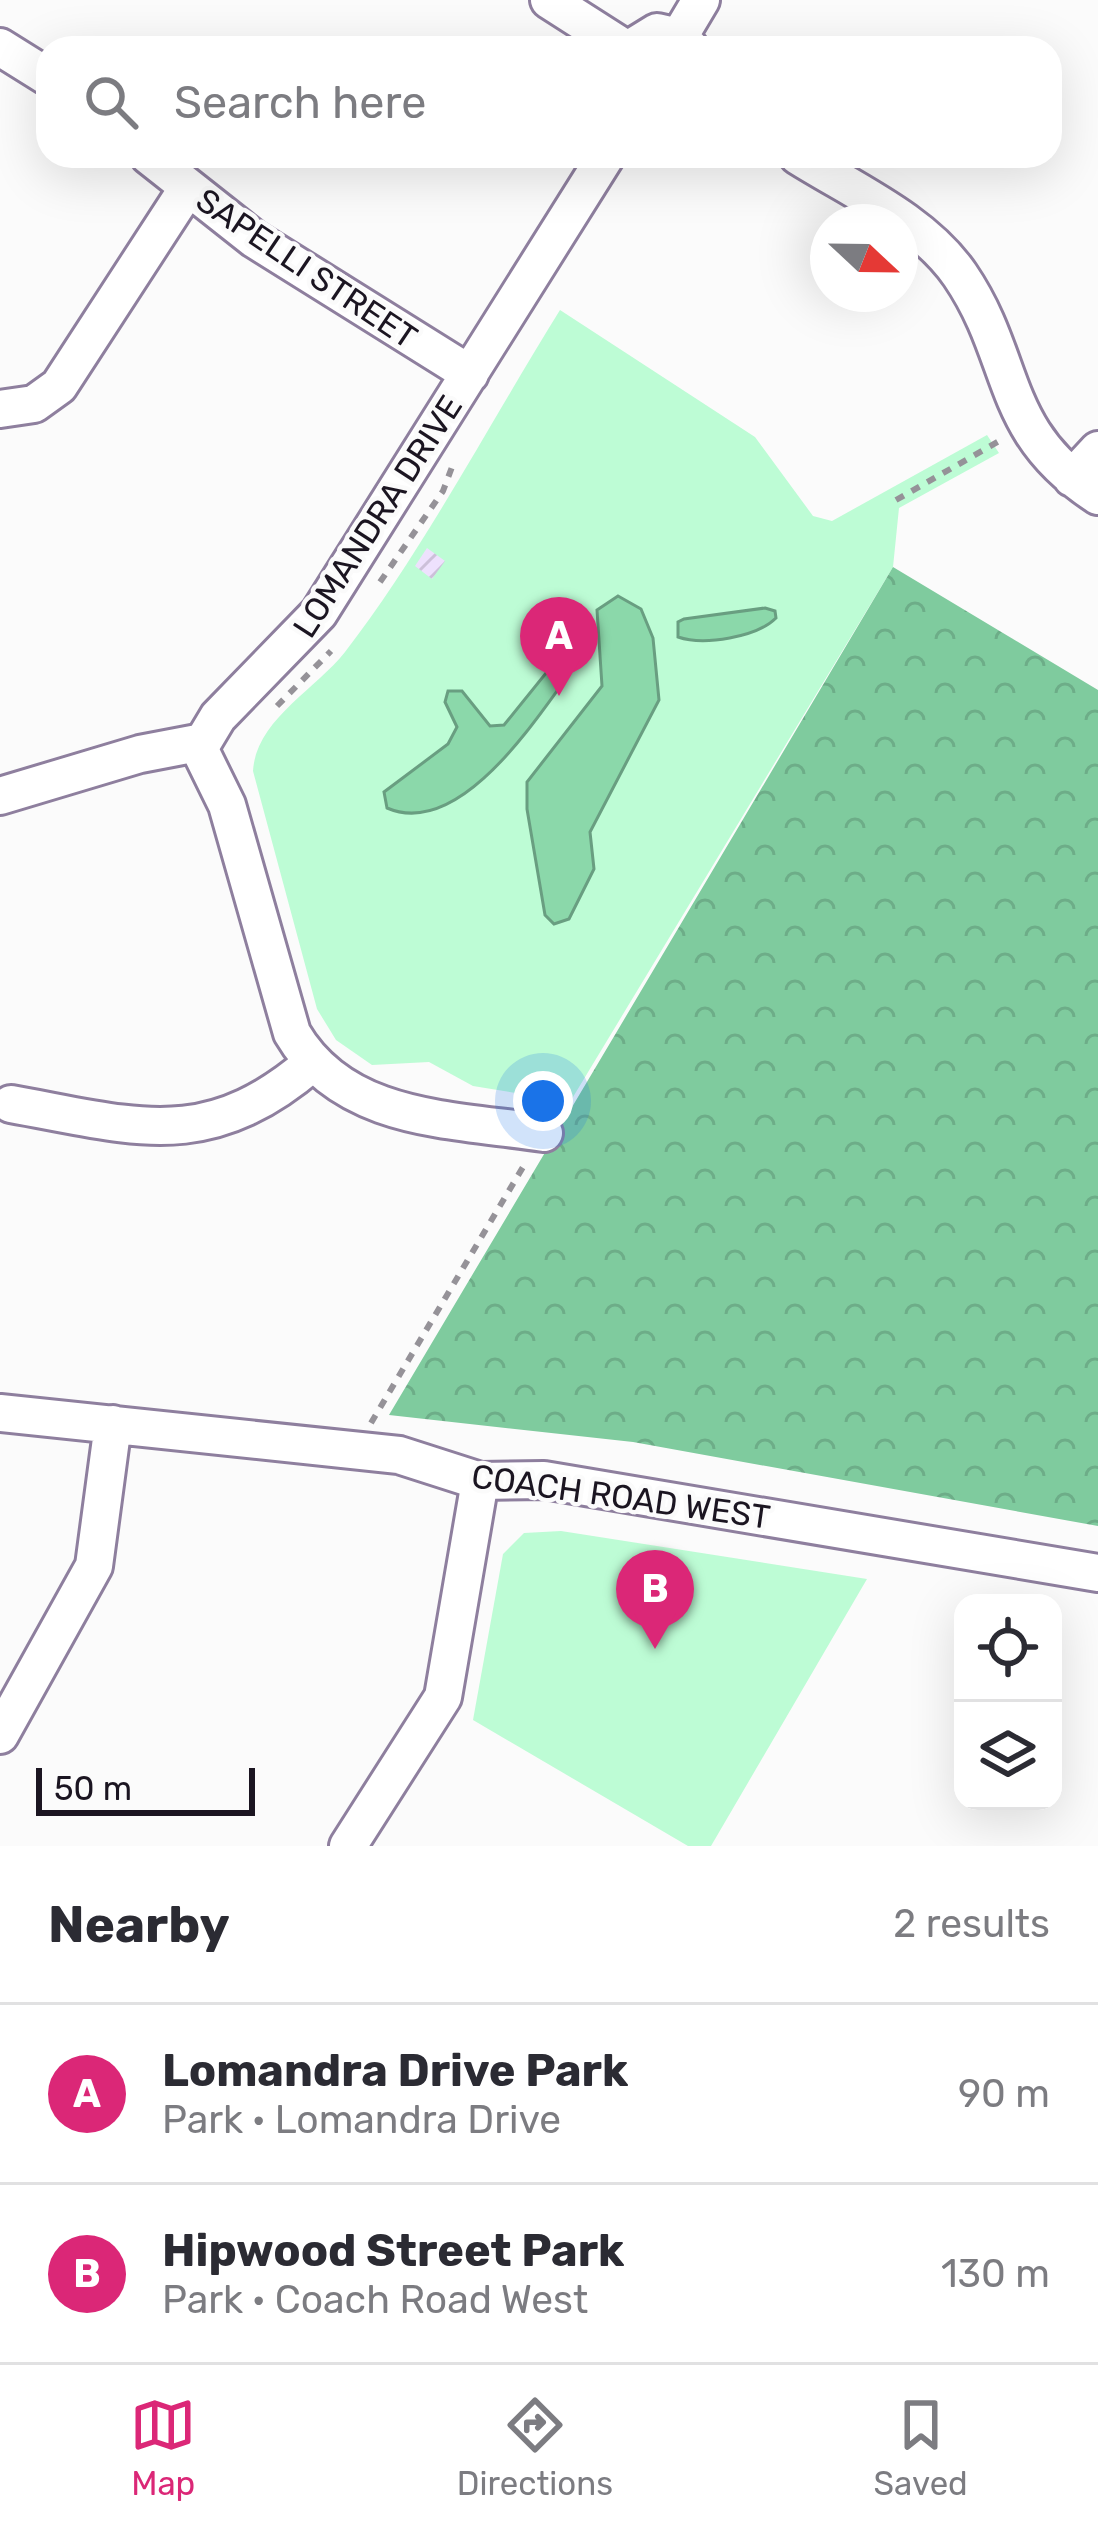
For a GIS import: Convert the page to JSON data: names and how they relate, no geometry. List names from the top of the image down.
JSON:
{
  "streets": {
    "street": ["SAPELLI STREET", "LOMANDRA DRIVE", "COACH ROAD WEST"]
  },
  "crossings": [
    ["SAPELLI STREET", "LOMANDRA DRIVE"]
  ],
  "scale_bar": "50 m",
  "north": "right",
  "page": {
    "search": "Search here",
    "pins": ["A", "B"],
    "scale": "50 m",
    "heading": ["Nearby", "2 results"],
    "list": [
      {
        "mark": "A",
        "name": "Lomandra Drive Park",
        "note": "Park · Lomandra Drive",
        "value": "90 m"
      },
      {
        "mark": "B",
        "name": "Hipwood Street Park",
        "note": "Park · Coach Road West",
        "value": "130 m"
      }
    ],
    "nav": ["Map", "Directions", "Saved"]
  }
}
